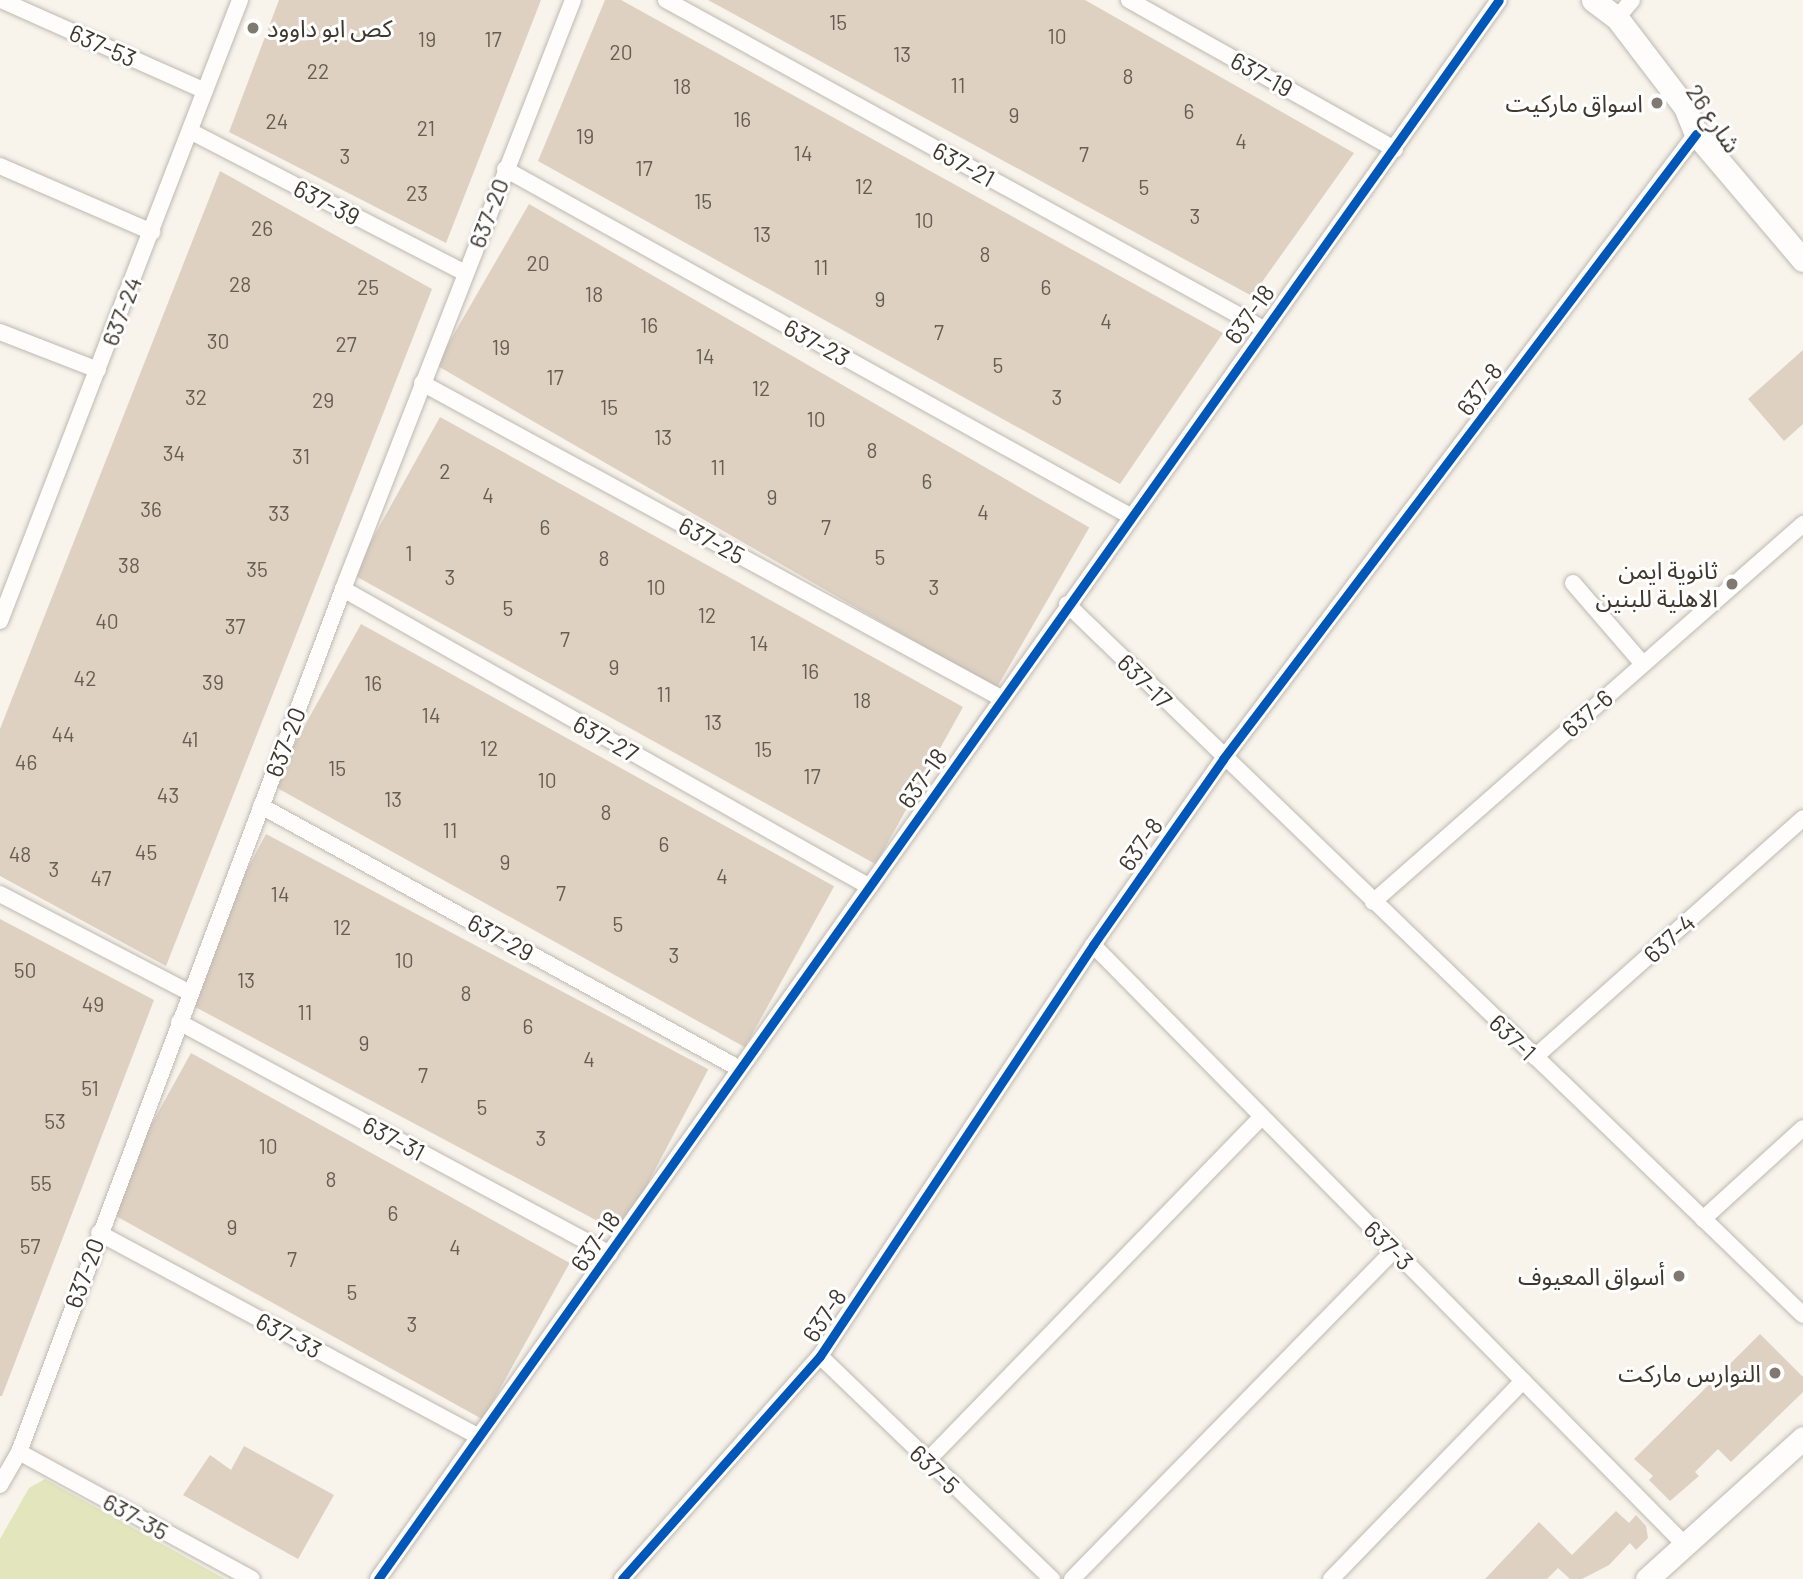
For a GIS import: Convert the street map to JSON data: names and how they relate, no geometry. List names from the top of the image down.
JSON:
{
  "streets": {
    "street": [
      "637-53",
      "637-19",
      "شارع 26",
      "637-21",
      "637-39",
      "637-20",
      "637-24",
      "637-18",
      "637-23",
      "637-8",
      "637-25",
      "637-17",
      "637-6",
      "637-27",
      "637-29",
      "637-4",
      "637-1",
      "637-31",
      "637-3",
      "637-33",
      "637-5",
      "637-35"
    ]
  },
  "crossings": [
    ["637-53", "637-24"],
    ["637-19", "637-18"],
    ["شارع 26", "637-8"],
    ["637-21", "637-18"],
    ["637-39", "637-20"],
    ["637-39", "637-24"],
    ["637-20", "637-23"],
    ["637-20", "637-25"],
    ["637-20", "637-27"],
    ["637-20", "637-29"],
    ["637-20", "637-31"],
    ["637-20", "637-33"],
    ["637-20", "637-35"],
    ["637-18", "637-23"],
    ["637-18", "637-25"],
    ["637-18", "637-17"],
    ["637-18", "637-27"],
    ["637-18", "637-29"],
    ["637-18", "637-31"],
    ["637-18", "637-33"],
    ["637-8", "637-17"],
    ["637-8", "637-1"],
    ["637-8", "637-3"],
    ["637-8", "637-5"],
    ["637-17", "637-1"],
    ["637-6", "637-1"],
    ["637-4", "637-1"]
  ],
  "places": [
    "كص ابو داوود",
    "اسواق ماركيت",
    "ثانوية ايمن الاهلية للبنين",
    "أسواق المعيوف",
    "النوارس ماركت"
  ],
  "house_numbers": [
    "15",
    "10",
    "19",
    "17",
    "20",
    "13",
    "22",
    "8",
    "11",
    "18",
    "6",
    "9",
    "16",
    "24",
    "21",
    "19",
    "4",
    "14",
    "7",
    "3",
    "17",
    "12",
    "5",
    "23",
    "15",
    "3",
    "10",
    "26",
    "13",
    "8",
    "20",
    "11",
    "28",
    "25",
    "6",
    "18",
    "9",
    "4",
    "16",
    "7",
    "30",
    "27",
    "19",
    "14",
    "5",
    "17",
    "12",
    "32",
    "3",
    "29",
    "15",
    "10",
    "13",
    "8",
    "34",
    "31",
    "11",
    "2",
    "6",
    "4",
    "9",
    "36",
    "4",
    "33",
    "6",
    "7",
    "1",
    "5",
    "8",
    "38",
    "35",
    "3",
    "10",
    "3",
    "5",
    "12",
    "40",
    "37",
    "7",
    "14",
    "9",
    "16",
    "42",
    "39",
    "16",
    "11",
    "18",
    "14",
    "13",
    "44",
    "41",
    "12",
    "15",
    "46",
    "15",
    "17",
    "10",
    "43",
    "13",
    "8",
    "11",
    "6",
    "45",
    "48",
    "9",
    "3",
    "4",
    "47",
    "7",
    "14",
    "5",
    "12",
    "3",
    "10",
    "50",
    "13",
    "8",
    "49",
    "11",
    "6",
    "9",
    "4",
    "7",
    "51",
    "5",
    "53",
    "3",
    "10",
    "8",
    "55",
    "6",
    "9",
    "57",
    "4",
    "7",
    "5",
    "3"
  ]
}
